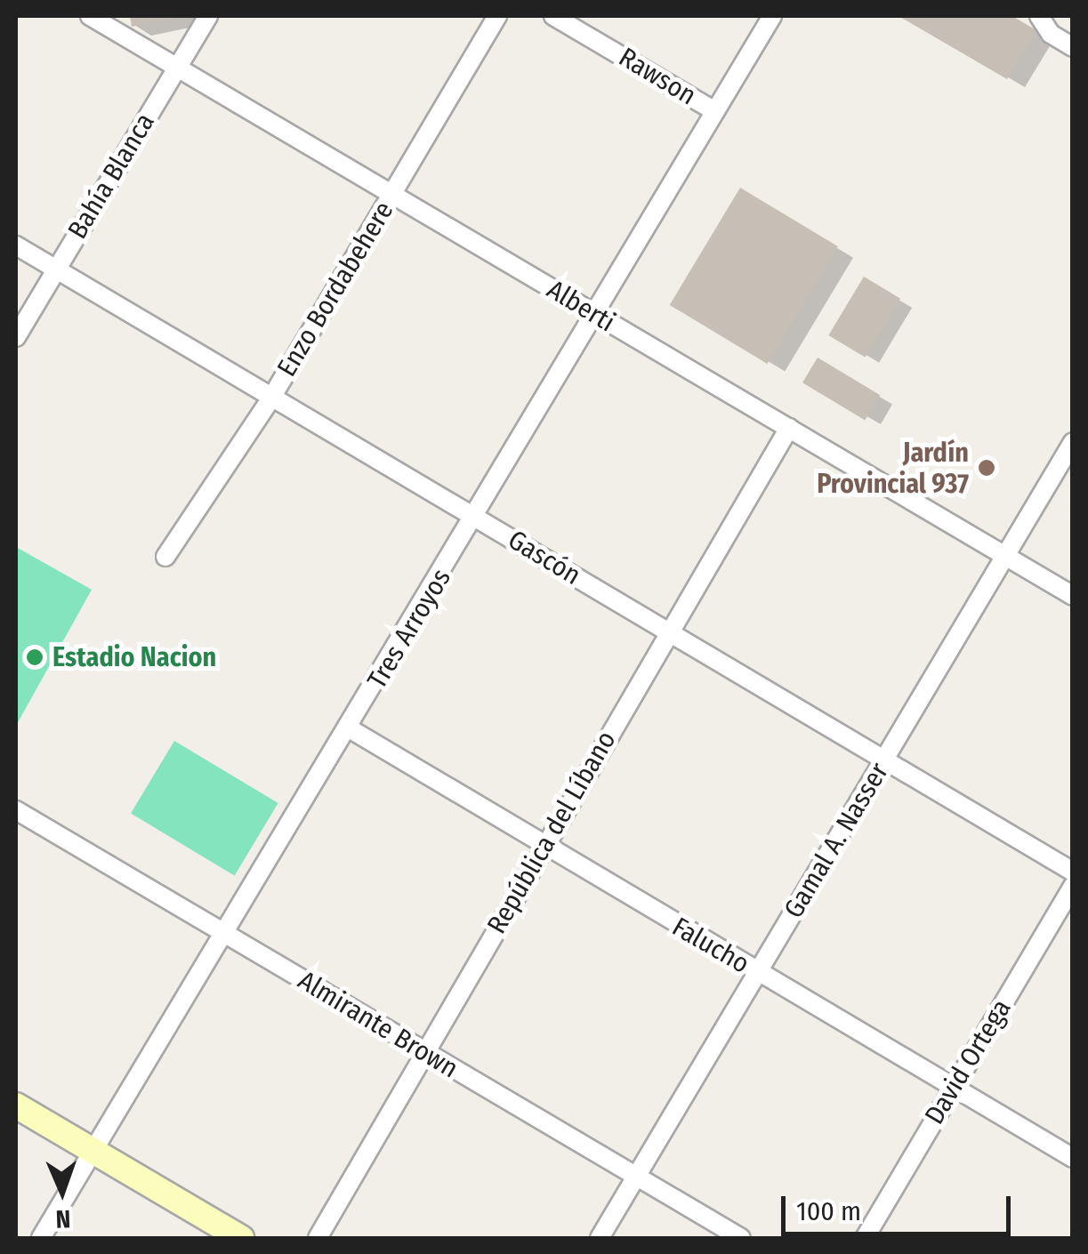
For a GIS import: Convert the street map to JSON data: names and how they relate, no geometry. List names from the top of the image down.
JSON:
{
  "streets": {
    "street": [
      "Rawson",
      "Bahía Blanca",
      "Enzo Bordabehere",
      "Alberti",
      "Gascón",
      "Tres Arroyos",
      "República del Líbano",
      "Gamal A. Nasser",
      "Falucho",
      "Almirante Brown",
      "David Ortega"
    ]
  },
  "crossings": [
    ["Rawson", "Tres Arroyos"],
    ["Bahía Blanca", "Alberti"],
    ["Bahía Blanca", "Gascón"],
    ["Enzo Bordabehere", "Alberti"],
    ["Enzo Bordabehere", "Gascón"],
    ["Alberti", "Tres Arroyos"],
    ["Alberti", "República del Líbano"],
    ["Alberti", "Gamal A. Nasser"],
    ["Gascón", "Tres Arroyos"],
    ["Gascón", "República del Líbano"],
    ["Gascón", "Gamal A. Nasser"],
    ["Tres Arroyos", "Falucho"],
    ["Tres Arroyos", "Almirante Brown"],
    ["República del Líbano", "Falucho"],
    ["República del Líbano", "Almirante Brown"],
    ["Gamal A. Nasser", "Falucho"],
    ["Gamal A. Nasser", "Almirante Brown"],
    ["Falucho", "David Ortega"]
  ],
  "places": ["Jardín Provincial 937", "Estadio Nacion"],
  "scale_bar": "100 m",
  "north": "bottom"
}
